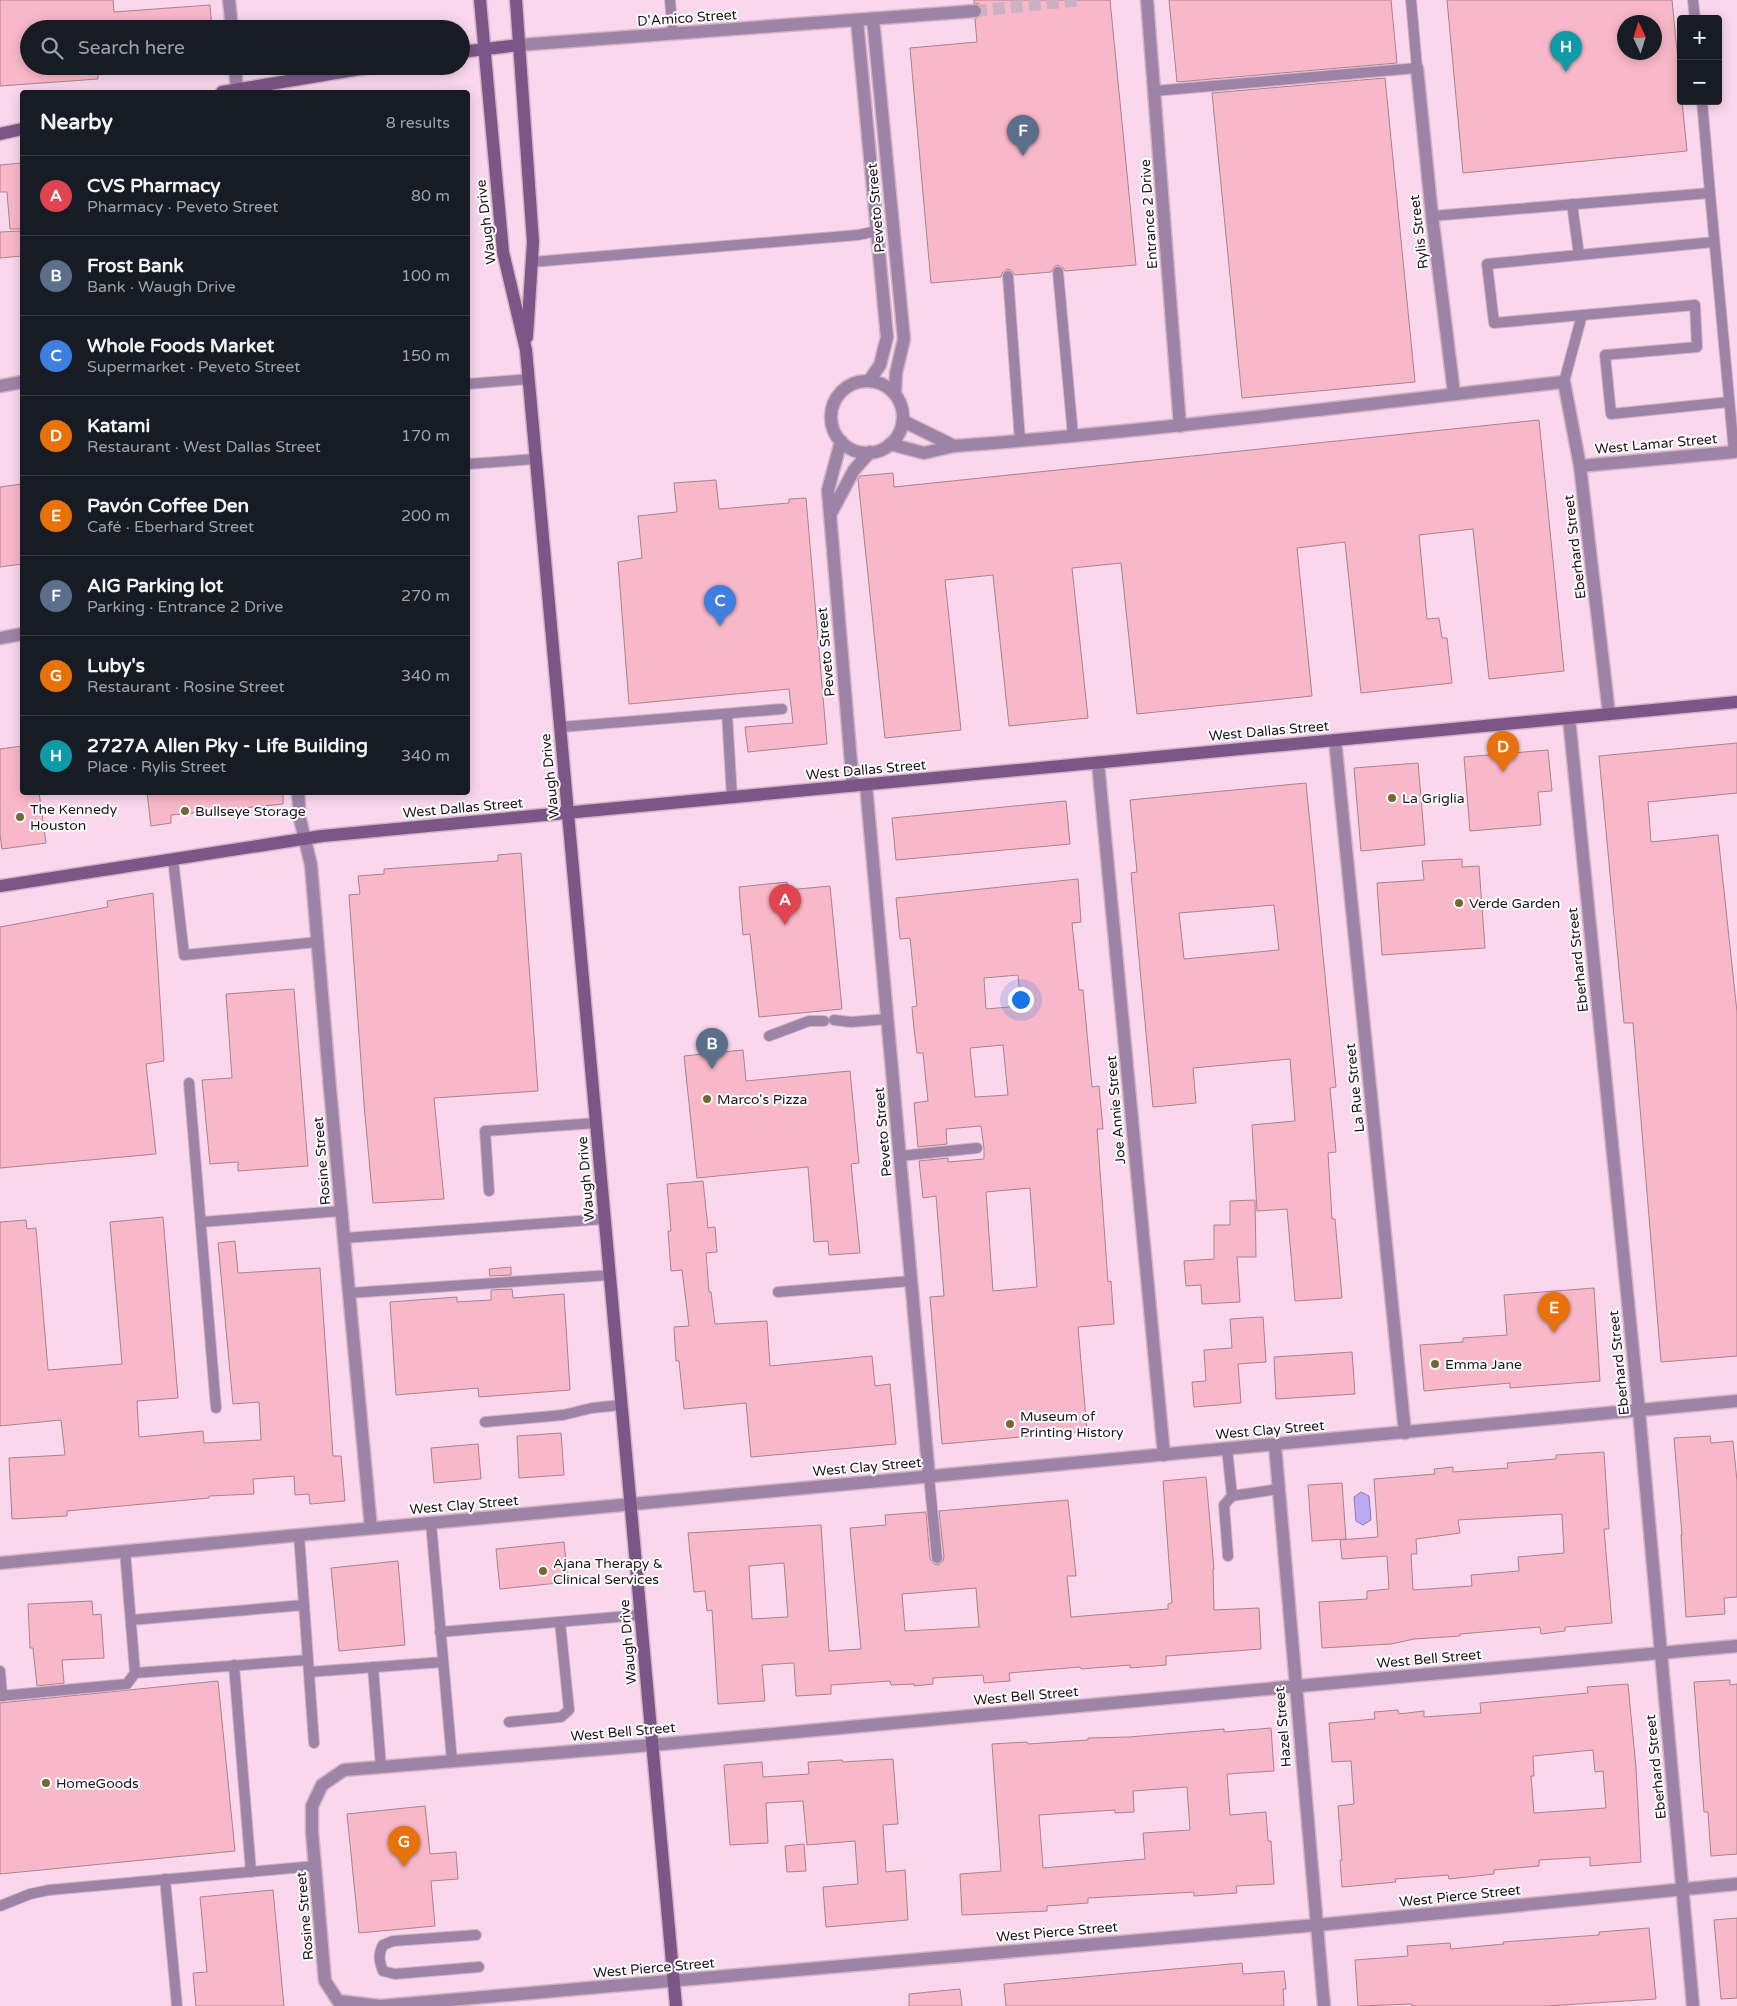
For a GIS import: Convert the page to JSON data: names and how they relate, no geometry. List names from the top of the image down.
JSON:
{
  "streets": {
    "main road": ["D'Amico Street", "Waugh Drive", "West Dallas Street"],
    "street": [
      "Peveto Street",
      "Entrance 2 Drive",
      "Rylis Street",
      "West Lamar Street",
      "Eberhard Street",
      "La Rue Street",
      "Joe Annie Street",
      "Rosine Street",
      "West Clay Street",
      "West Bell Street",
      "Hazel Street",
      "West Pierce Street"
    ]
  },
  "crossings": [
    ["D'Amico Street", "Peveto Street"],
    ["D'Amico Street", "Waugh Drive"],
    ["Peveto Street", "West Dallas Street"],
    ["Peveto Street", "West Clay Street"],
    ["Waugh Drive", "West Dallas Street"],
    ["Waugh Drive", "West Clay Street"],
    ["Waugh Drive", "West Bell Street"],
    ["Waugh Drive", "West Pierce Street"],
    ["West Lamar Street", "Eberhard Street"],
    ["Eberhard Street", "West Dallas Street"],
    ["Eberhard Street", "West Clay Street"],
    ["Eberhard Street", "West Bell Street"],
    ["Eberhard Street", "West Pierce Street"],
    ["West Dallas Street", "La Rue Street"],
    ["West Dallas Street", "Joe Annie Street"],
    ["West Dallas Street", "Rosine Street"],
    ["La Rue Street", "West Clay Street"],
    ["Joe Annie Street", "West Clay Street"],
    ["Rosine Street", "West Clay Street"],
    ["Rosine Street", "West Bell Street"],
    ["Rosine Street", "West Pierce Street"],
    ["West Clay Street", "Hazel Street"],
    ["West Bell Street", "Hazel Street"],
    ["Hazel Street", "West Pierce Street"]
  ],
  "places": [
    "La Griglia",
    "Bullseye Storage",
    "The Kennedy Houston",
    "Verde Garden",
    "Marco's Pizza",
    "Emma Jane",
    "Museum of Printing History",
    "Ajana Therapy & Clinical Services",
    "HomeGoods"
  ],
  "north": "top",
  "page": {
    "map_buttons": ["+", "−"],
    "search": "Search here",
    "pins": [
      "H",
      "F",
      "C",
      "D",
      "A",
      "B",
      "E",
      "G"
    ],
    "heading": ["Nearby", "8 results"],
    "list": [
      {
        "mark": "A",
        "name": "CVS Pharmacy",
        "note": "Pharmacy · Peveto Street",
        "value": "80 m"
      },
      {
        "mark": "B",
        "name": "Frost Bank",
        "note": "Bank · Waugh Drive",
        "value": "100 m"
      },
      {
        "mark": "C",
        "name": "Whole Foods Market",
        "note": "Supermarket · Peveto Street",
        "value": "150 m"
      },
      {
        "mark": "D",
        "name": "Katami",
        "note": "Restaurant · West Dallas Street",
        "value": "170 m"
      },
      {
        "mark": "E",
        "name": "Pavón Coffee Den",
        "note": "Café · Eberhard Street",
        "value": "200 m"
      },
      {
        "mark": "F",
        "name": "AIG Parking lot",
        "note": "Parking · Entrance 2 Drive",
        "value": "270 m"
      },
      {
        "mark": "G",
        "name": "Luby's",
        "note": "Restaurant · Rosine Street",
        "value": "340 m"
      },
      {
        "mark": "H",
        "name": "2727A Allen Pky - Life Building",
        "note": "Place · Rylis Street",
        "value": "340 m"
      }
    ]
  }
}
